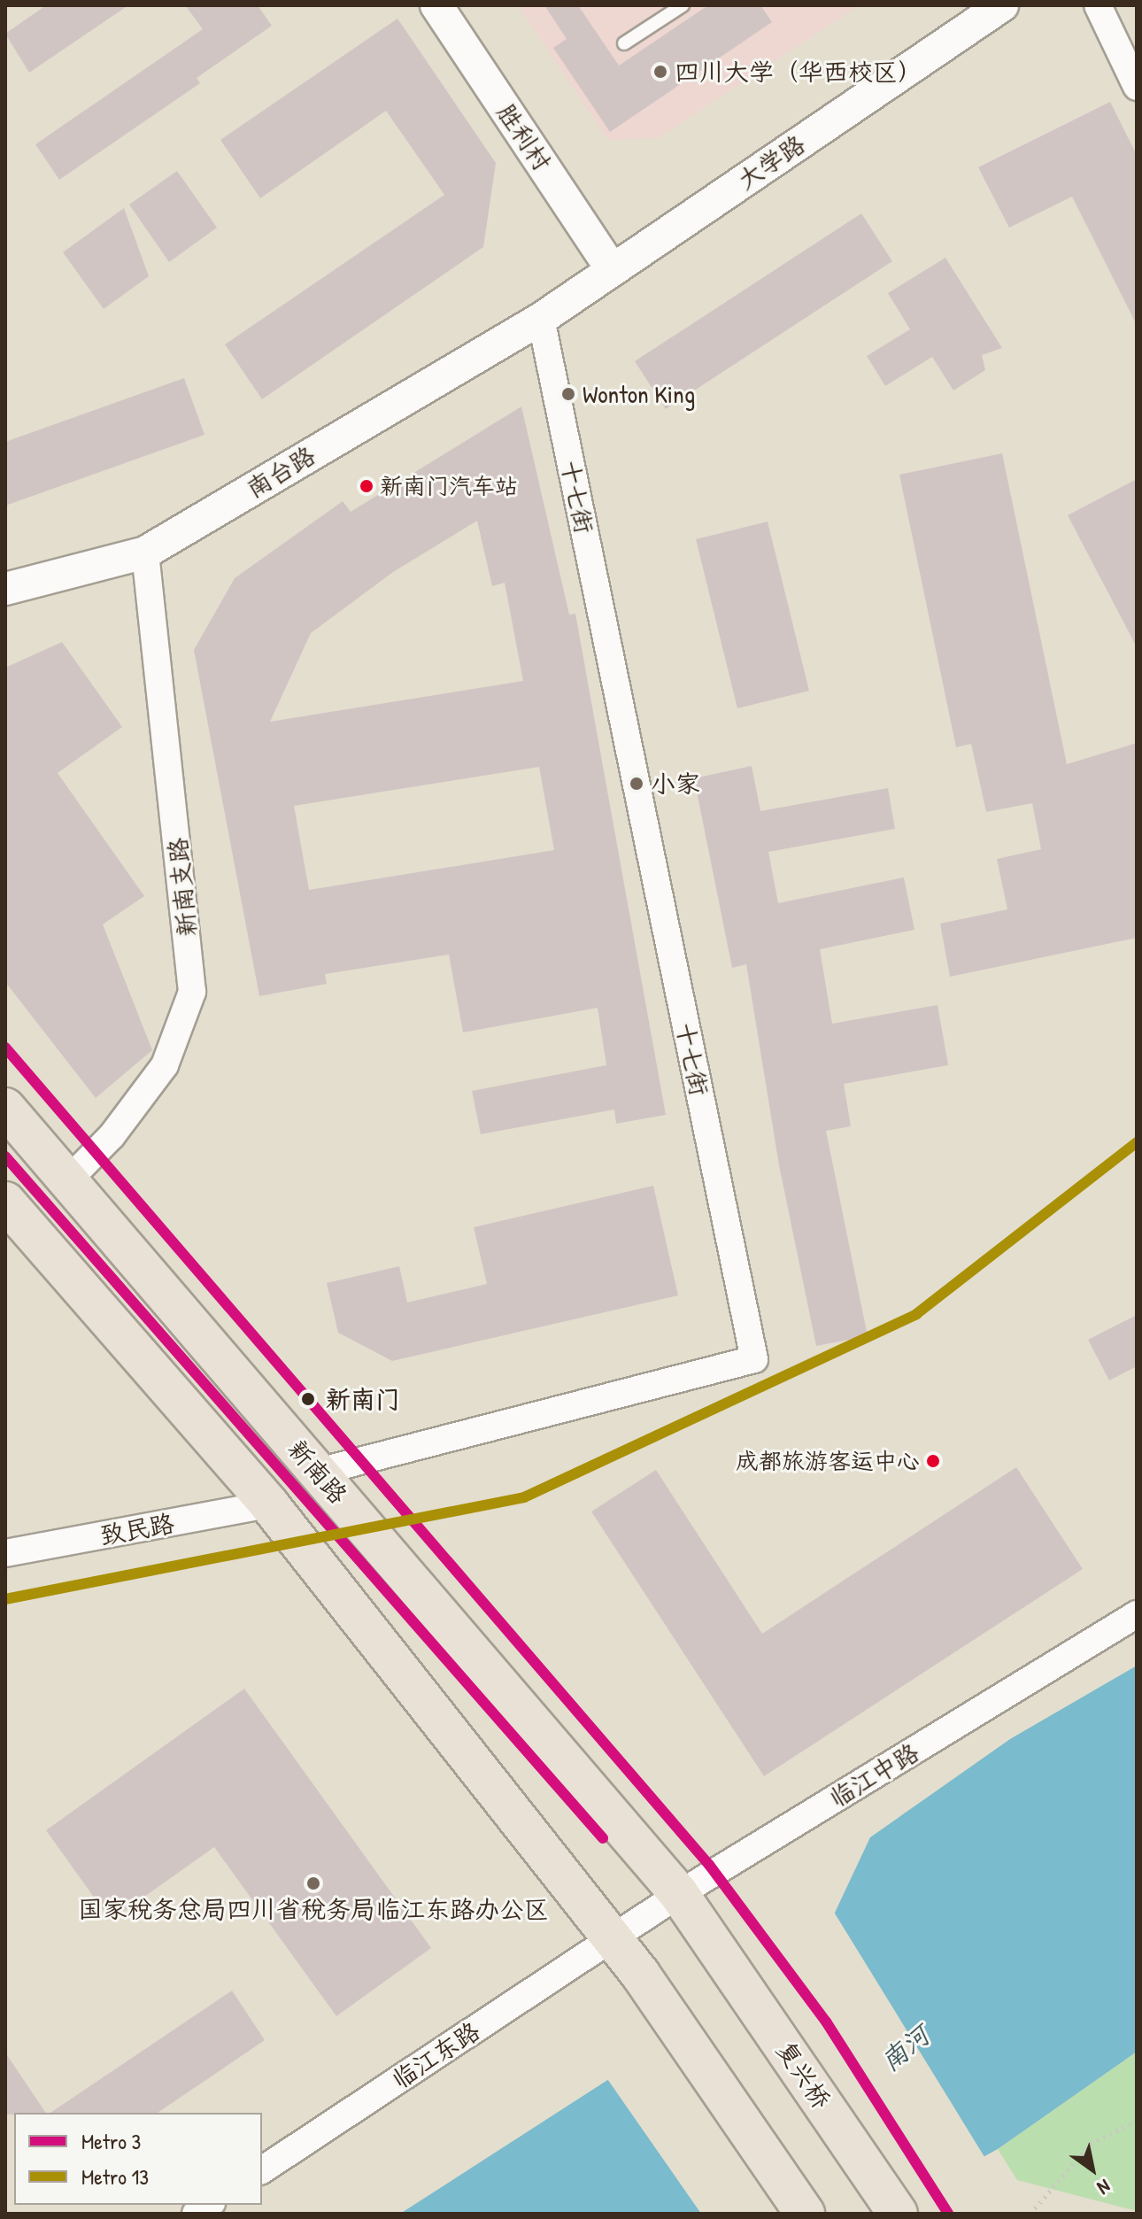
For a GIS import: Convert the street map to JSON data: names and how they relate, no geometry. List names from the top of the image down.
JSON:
{
  "streets": {
    "main road": ["新南路", "复兴桥"],
    "street": [
      "胜利村",
      "大学路",
      "南台路",
      "十七街",
      "新南支路",
      "致民路",
      "临江中路",
      "临江东路"
    ]
  },
  "crossings": [
    ["胜利村", "大学路"],
    ["大学路", "南台路"],
    ["大学路", "十七街"],
    ["南台路", "十七街"],
    ["南台路", "新南支路"],
    ["十七街", "新南路"],
    ["新南支路", "新南路"],
    ["新南路", "临江中路"],
    ["新南路", "复兴桥"],
    ["临江中路", "临江东路"]
  ],
  "water": ["南河"],
  "places": [
    "四川大学（华西校区）",
    "Wonton King",
    "新南门汽车站",
    "小家",
    "新南门",
    "成都旅游客运中心",
    "国家税务总局四川省税务局临江东路办公区"
  ],
  "lines": ["metro line 3", "metro line 13"],
  "legend": ["Metro 3", "Metro 13"],
  "north": "bottom right"
}
